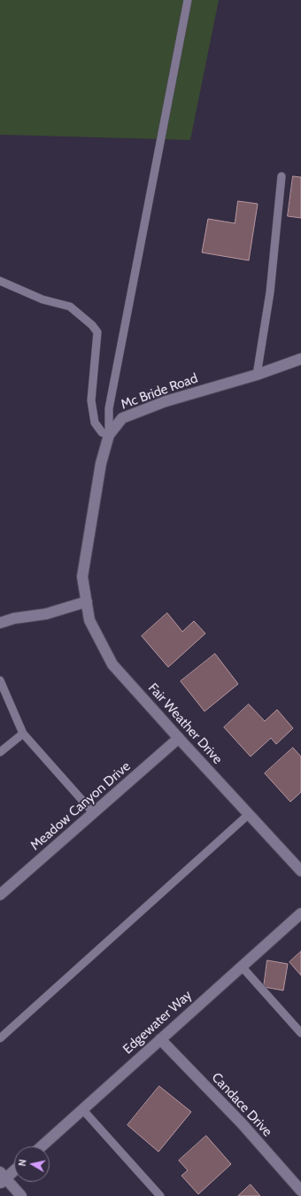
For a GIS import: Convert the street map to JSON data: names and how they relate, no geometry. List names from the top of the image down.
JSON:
{
  "streets": {
    "street": [
      "Mc Bride Road",
      "Fair Weather Drive",
      "Meadow Canyon Drive",
      "Edgewater Way",
      "Candace Drive"
    ]
  },
  "crossings": [
    ["Mc Bride Road", "Fair Weather Drive"],
    ["Fair Weather Drive", "Meadow Canyon Drive"],
    ["Edgewater Way", "Candace Drive"]
  ],
  "north": "left"
}
